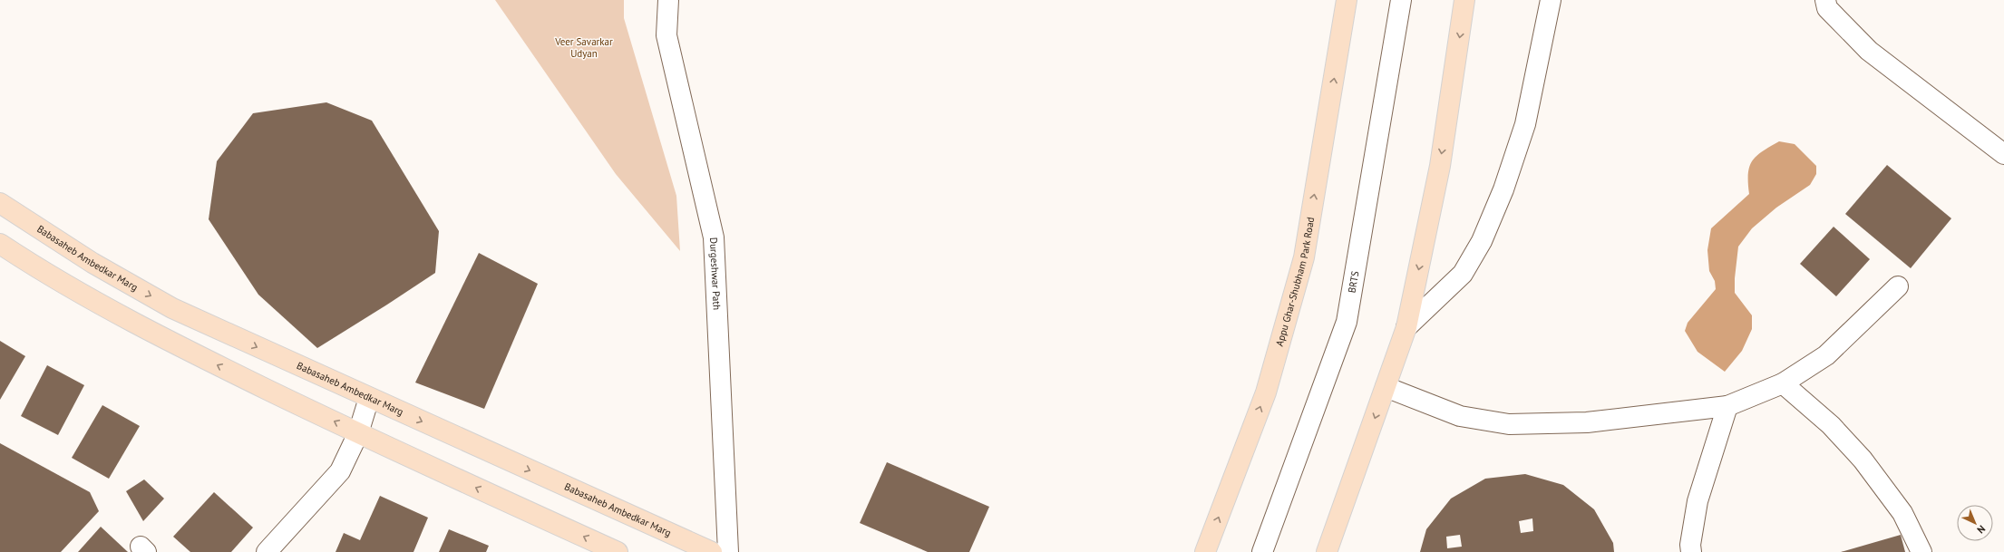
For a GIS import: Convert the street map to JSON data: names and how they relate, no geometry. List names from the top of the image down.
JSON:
{
  "streets": {
    "main road": ["Babasaheb Ambedkar Marg", "Appu Ghar-Shubham Park Road"],
    "street": ["Durgeshwar Path", "BRTS"]
  },
  "parks": ["Veer Savarkar Udyan"],
  "north": "bottom right"
}
